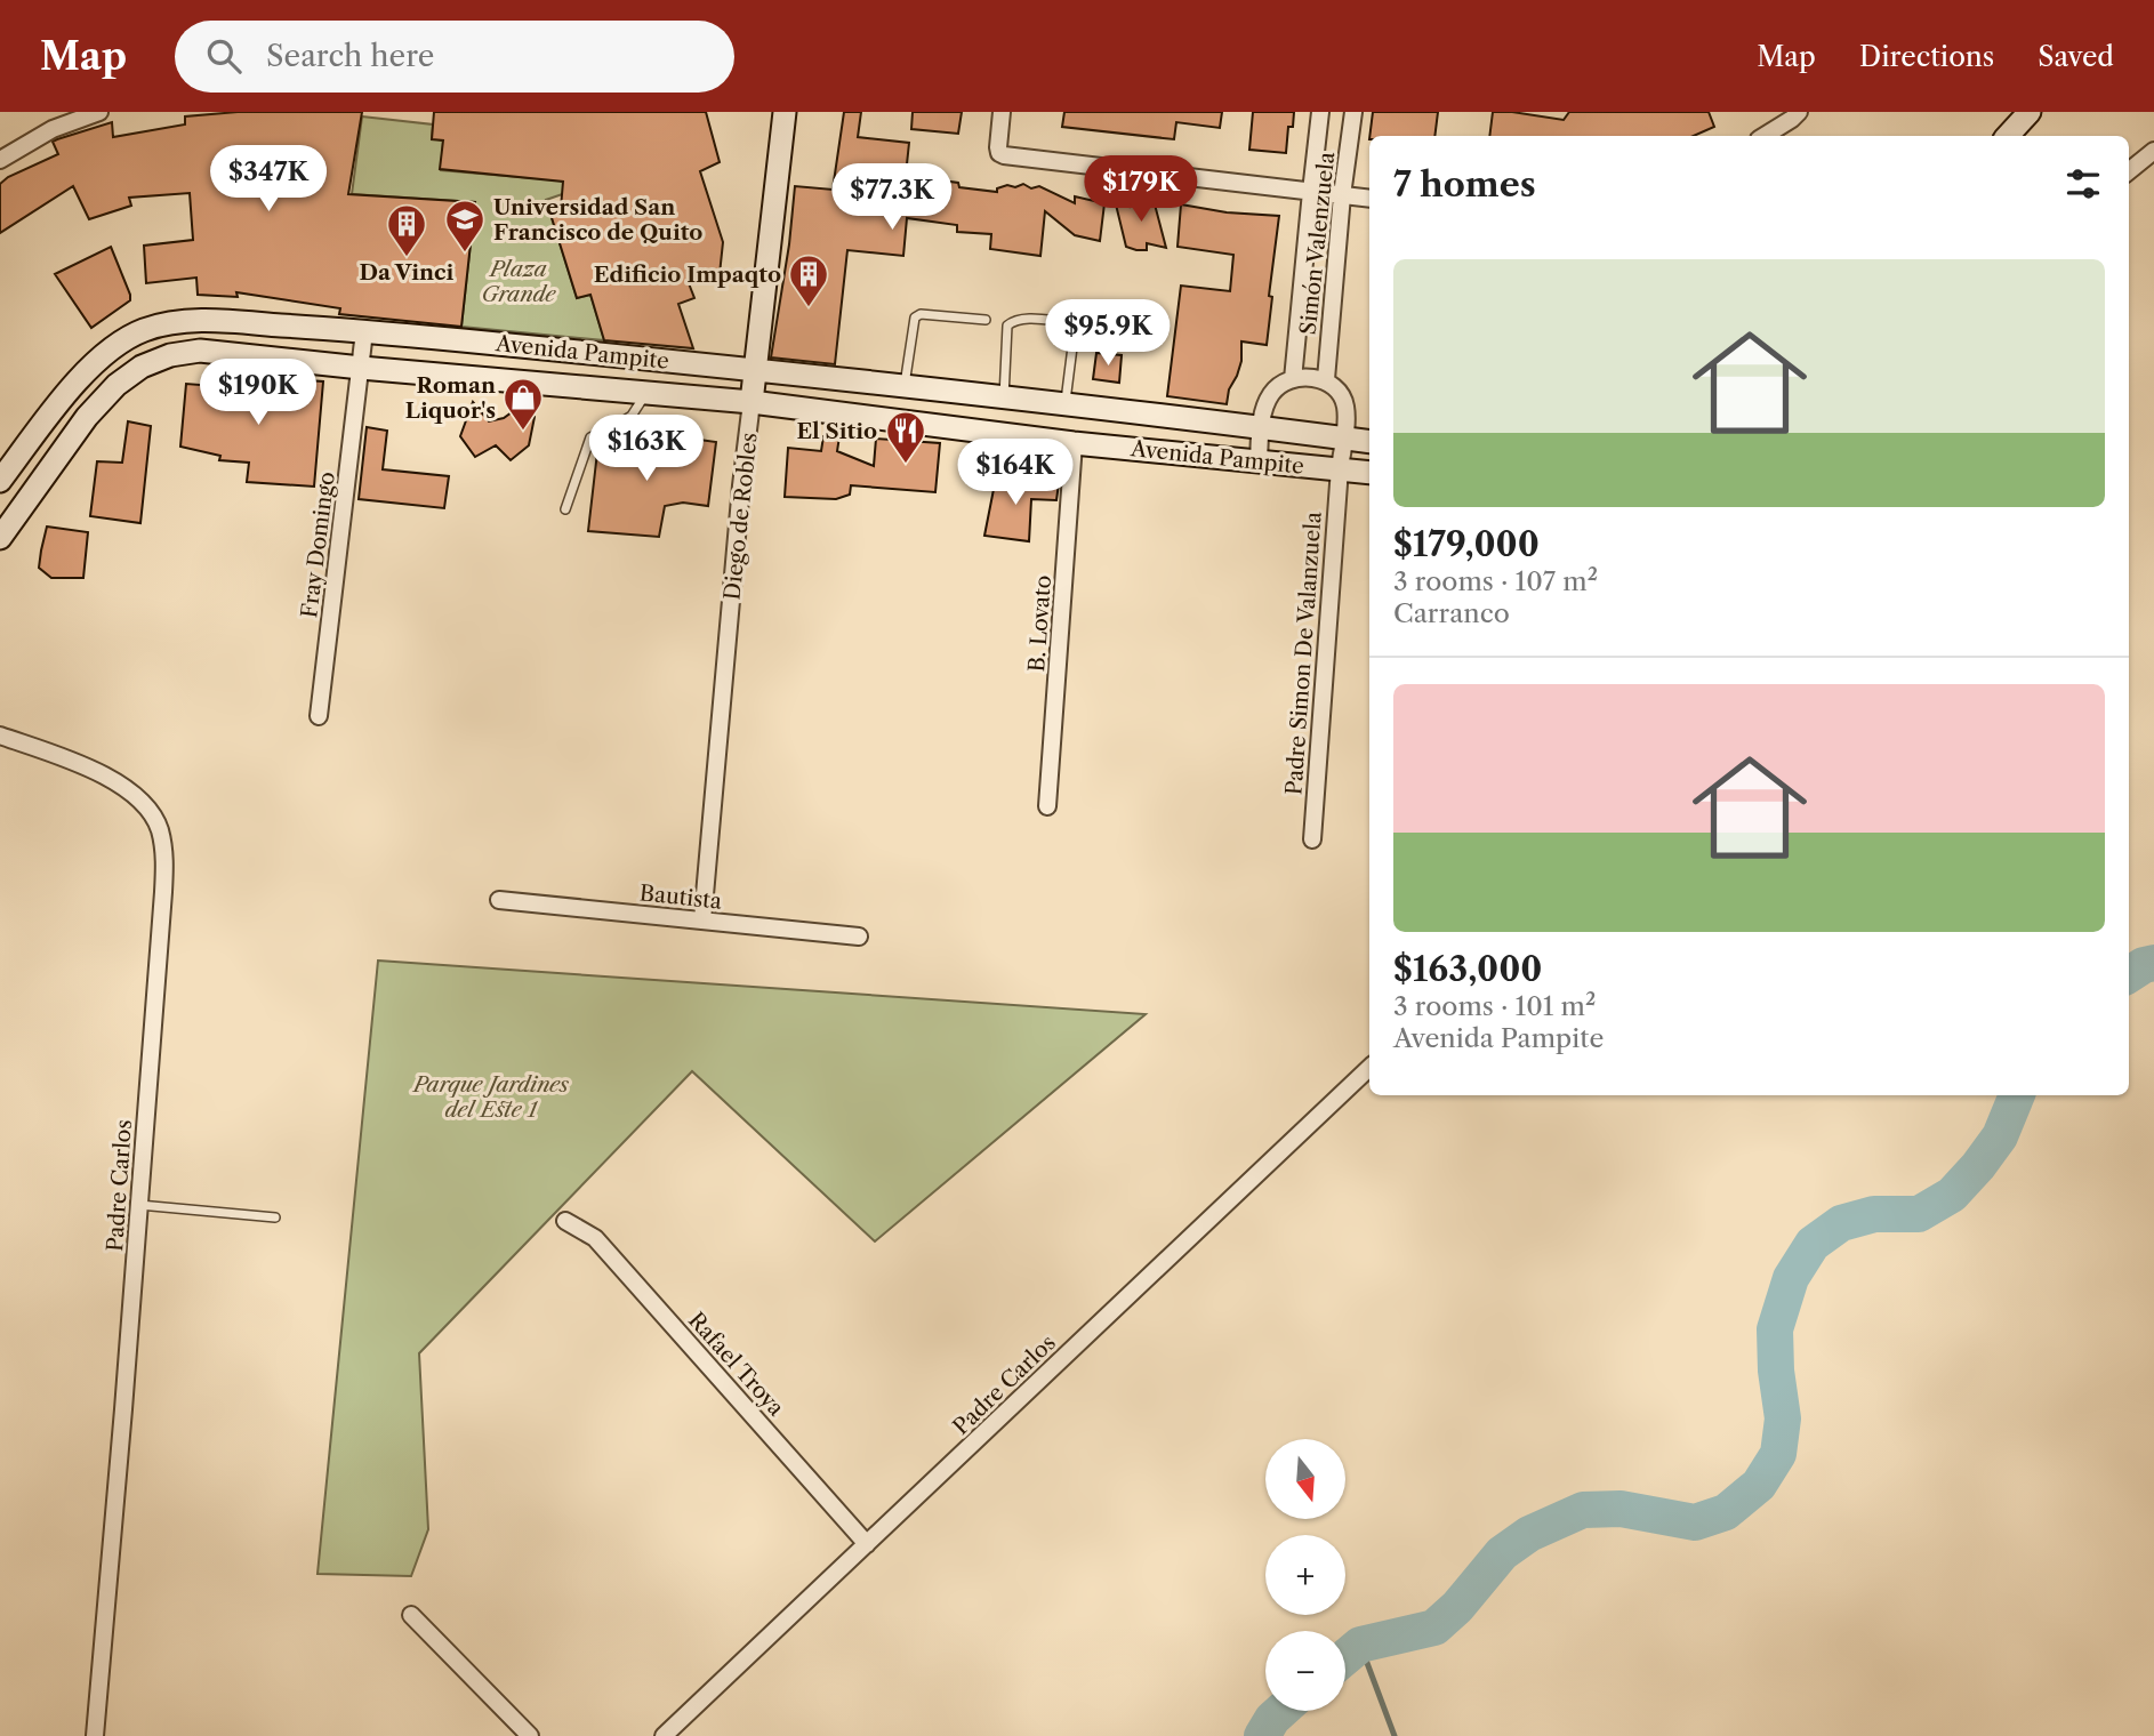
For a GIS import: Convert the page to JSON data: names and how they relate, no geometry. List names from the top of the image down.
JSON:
{
  "streets": {
    "street": [
      "Simón Valenzuela",
      "Avenida Pampite",
      "Diego de Robles",
      "Fray Domingo",
      "B. Lovato",
      "Padre Simon De Valanzuela",
      "Bautista",
      "Padre Carlos",
      "Rafael Troya"
    ]
  },
  "crossings": [
    ["Avenida Pampite", "Diego de Robles"],
    ["Avenida Pampite", "Fray Domingo"],
    ["Avenida Pampite", "B. Lovato"],
    ["Avenida Pampite", "Padre Simon De Valanzuela"],
    ["Diego de Robles", "Bautista"],
    ["Padre Carlos", "Rafael Troya"]
  ],
  "parks": ["Plaza Grande", "Parque Jardines del Este 1"],
  "places": {
    "school or university": ["Universidad San Francisco de Quito"],
    "building": ["Da Vinci", "Edificio Impaqto"],
    "shop": ["Roman Liquor's"],
    "restaurant": ["El Sitio"]
  },
  "north": "bottom",
  "page": {
    "header": "Map",
    "search": "Search here",
    "nav": ["Map", "Directions", "Saved"],
    "heading": "7 homes",
    "price": [
      "$347K",
      "$179K",
      "$77.3K",
      "$95.9K",
      "$190K",
      "$163K",
      "$164K"
    ],
    "list": [
      {
        "name": "$179,000",
        "note": "3 rooms · 107 m² · Carranco"
      },
      {
        "name": "$163,000",
        "note": "3 rooms · 101 m² · Avenida Pampite"
      }
    ],
    "map_buttons": ["+", "−"]
  }
}
